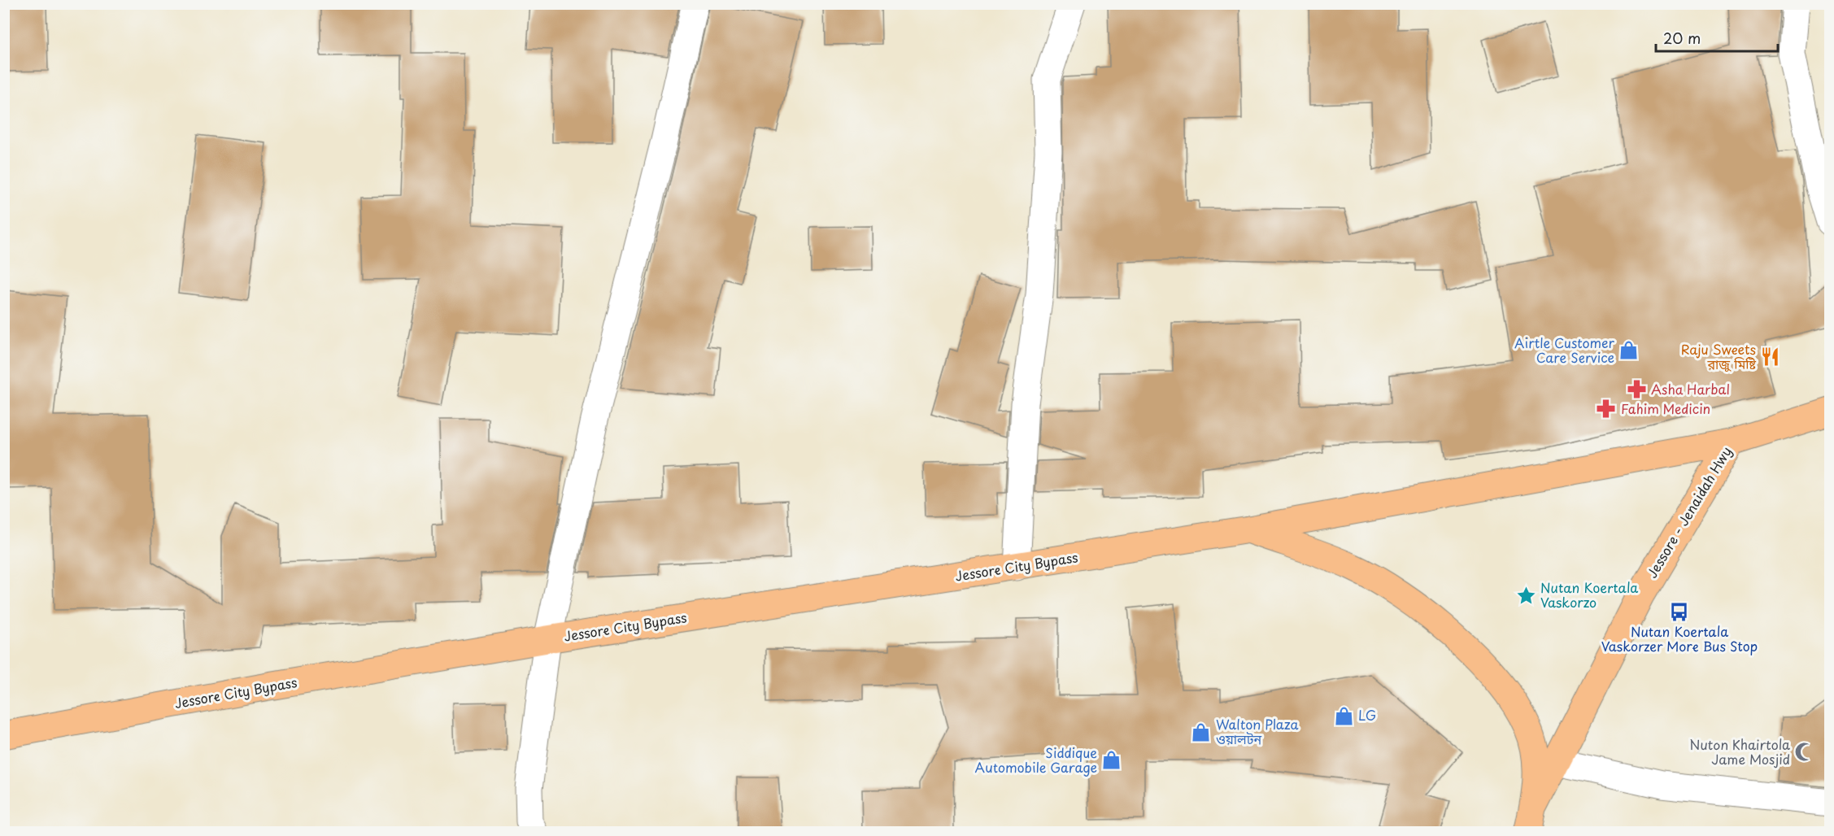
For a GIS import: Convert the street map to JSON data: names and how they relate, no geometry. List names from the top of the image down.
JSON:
{
  "streets": {
    "highway": ["Jessore - Jenaidah Hwy", "Jessore City Bypass"]
  },
  "crossings": [
    ["Jessore - Jenaidah Hwy", "Jessore City Bypass"]
  ],
  "places": {
    "shop": [
      "Airtle Customer Care Service",
      "LG",
      "Walton Plaza ওয়ালটন",
      "Siddique Automobile Garage"
    ],
    "restaurant": ["Raju Sweets রাজু মিষ্টি"],
    "pharmacy": ["Asha Harbal", "Fahim Medicin"],
    "place": ["Nutan Koertala Vaskorzo"],
    "bus stop": ["Nutan Koertala Vaskorzer More Bus Stop"],
    "mosque": ["Nuton Khairtola Jame Mosjid"]
  },
  "scale_bar": "20 m"
}
